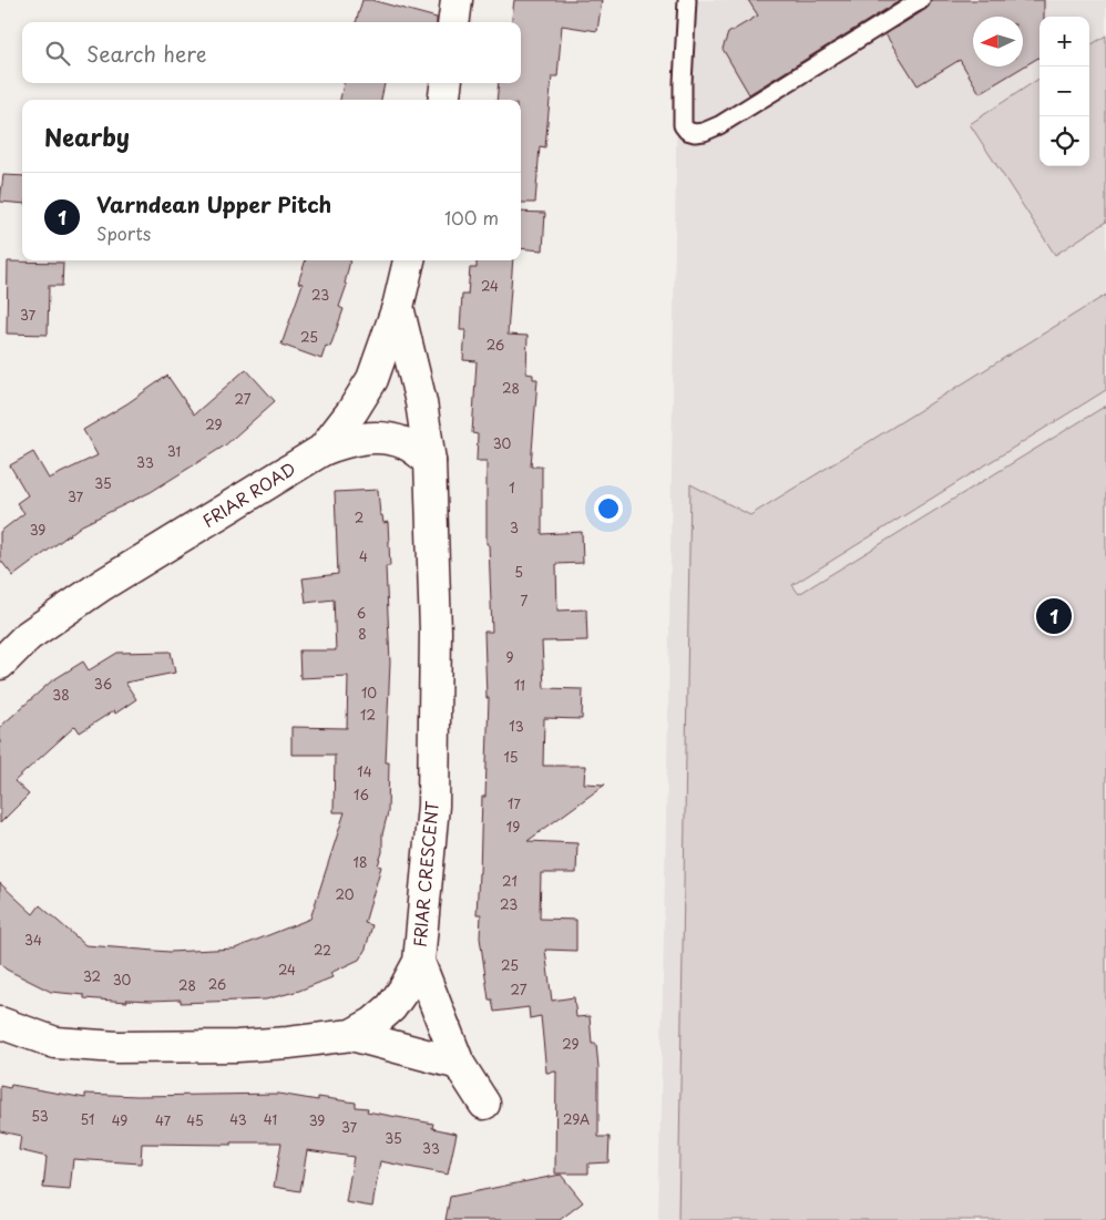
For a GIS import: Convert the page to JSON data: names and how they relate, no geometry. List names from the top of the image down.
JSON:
{
  "streets": {
    "street": ["FRIAR ROAD", "FRIAR CRESCENT"]
  },
  "crossings": [
    ["FRIAR ROAD", "FRIAR CRESCENT"]
  ],
  "house_numbers": [
    "24",
    "23",
    "37",
    "25",
    "26",
    "28",
    "27",
    "29",
    "30",
    "31",
    "33",
    "35",
    "1",
    "37",
    "2",
    "3",
    "39",
    "4",
    "5",
    "7",
    "6",
    "8",
    "9",
    "36",
    "11",
    "10",
    "38",
    "12",
    "13",
    "15",
    "14",
    "16",
    "17",
    "19",
    "18",
    "21",
    "20",
    "23",
    "34",
    "22",
    "25",
    "24",
    "32",
    "30",
    "26",
    "28",
    "27",
    "29",
    "53",
    "51",
    "43",
    "41",
    "29A",
    "49",
    "47",
    "45",
    "39",
    "37",
    "35",
    "33"
  ],
  "north": "left",
  "page": {
    "map_buttons": ["+", "−"],
    "search": "Search here",
    "heading": "Nearby",
    "list": [
      {
        "mark": "1",
        "name": "Varndean Upper Pitch",
        "note": "Sports",
        "value": "100 m"
      }
    ],
    "pins": "1"
  }
}
